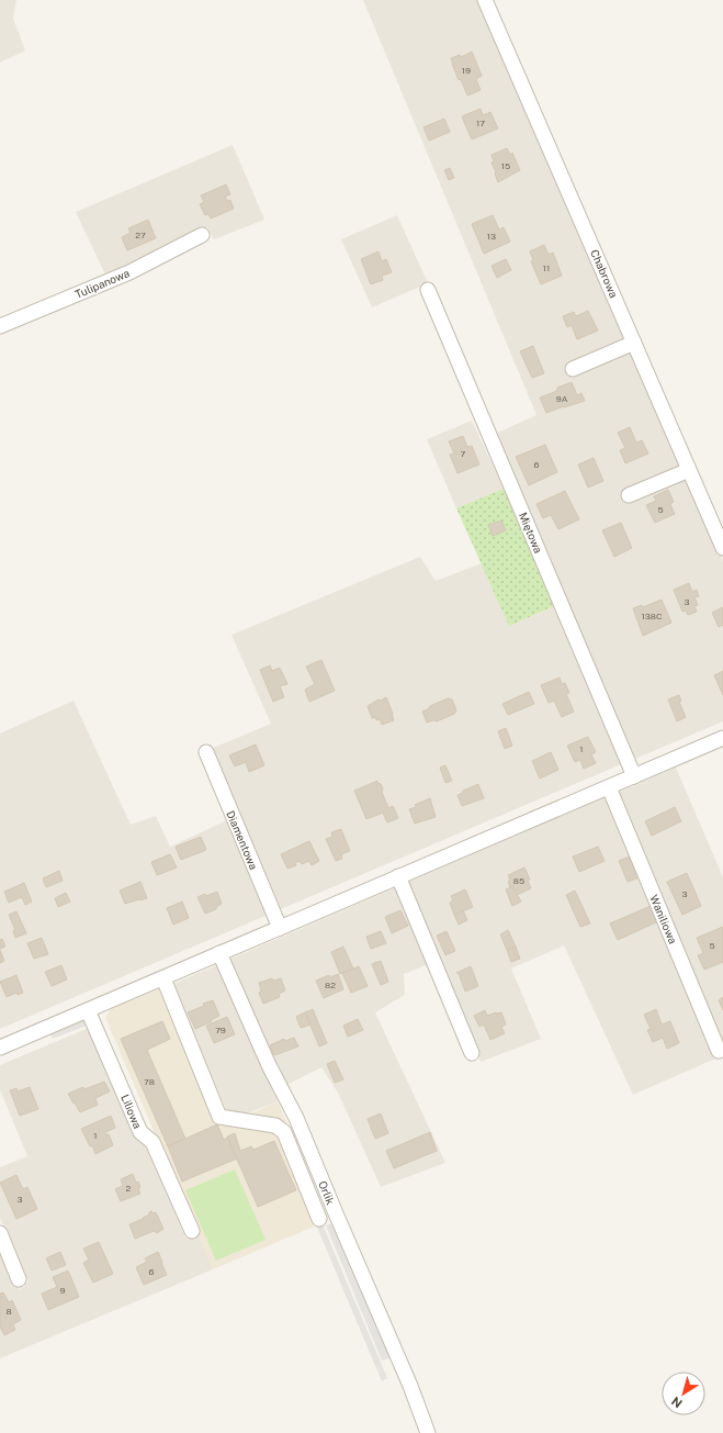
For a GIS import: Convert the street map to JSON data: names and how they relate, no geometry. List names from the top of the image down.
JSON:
{
  "streets": {
    "street": [
      "Chabrowa",
      "Tulipanowa",
      "Miętowa",
      "Diamentowa",
      "Waniliowa",
      "Liliowa",
      "Orlik"
    ]
  },
  "house_numbers": [
    "19",
    "17",
    "15",
    "27",
    "13",
    "11",
    "9A",
    "7",
    "6",
    "5",
    "3",
    "138C",
    "1",
    "85",
    "3",
    "5",
    "82",
    "79",
    "78",
    "1",
    "2",
    "3",
    "6",
    "9",
    "8"
  ],
  "north": "bottom left"
}
